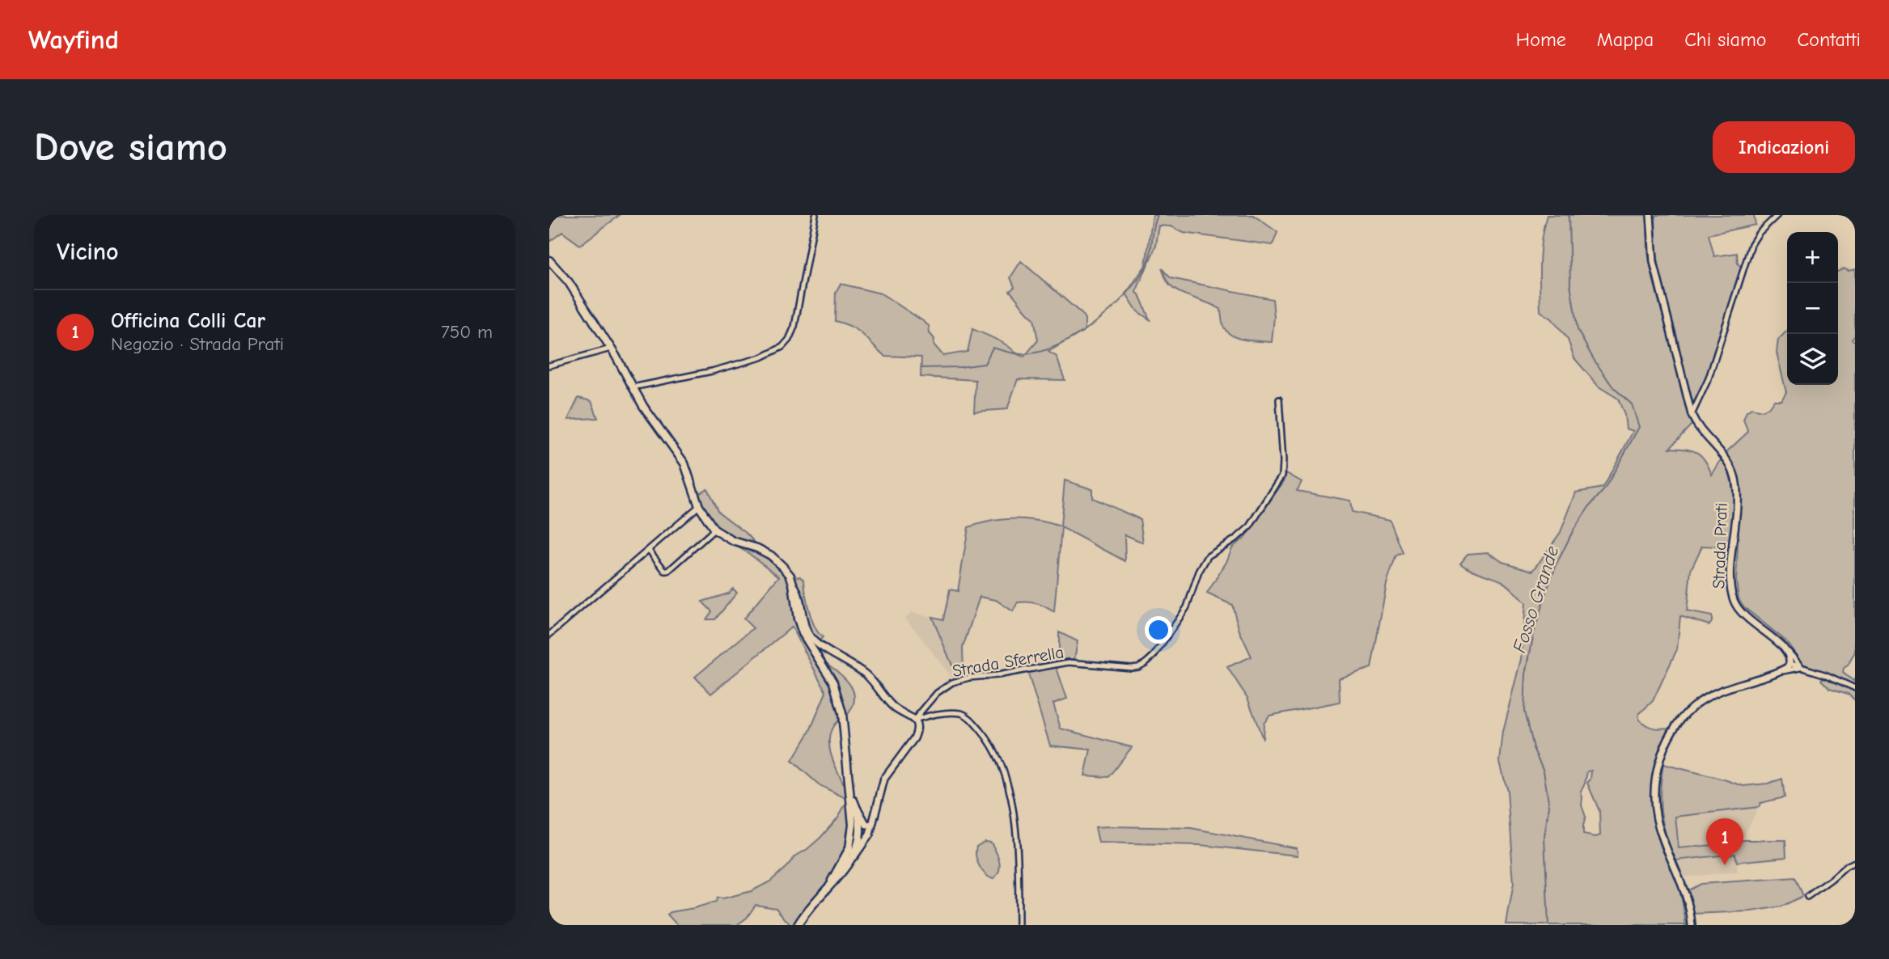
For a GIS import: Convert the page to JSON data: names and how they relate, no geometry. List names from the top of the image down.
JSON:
{
  "streets": {
    "street": ["Strada Prati", "Strada Sferrella"]
  },
  "water": ["Fosso Grande"],
  "page": {
    "header": "Wayfind",
    "nav": [
      "Home",
      "Mappa",
      "Chi siamo",
      "Contatti"
    ],
    "buttons": "Indicazioni",
    "title": "Dove siamo",
    "heading": "Vicino",
    "map_buttons": ["+", "−"],
    "list": [
      {
        "mark": "1",
        "name": "Officina Colli Car",
        "note": "Negozio · Strada Prati",
        "value": "750 m"
      }
    ],
    "pins": "1"
  }
}
